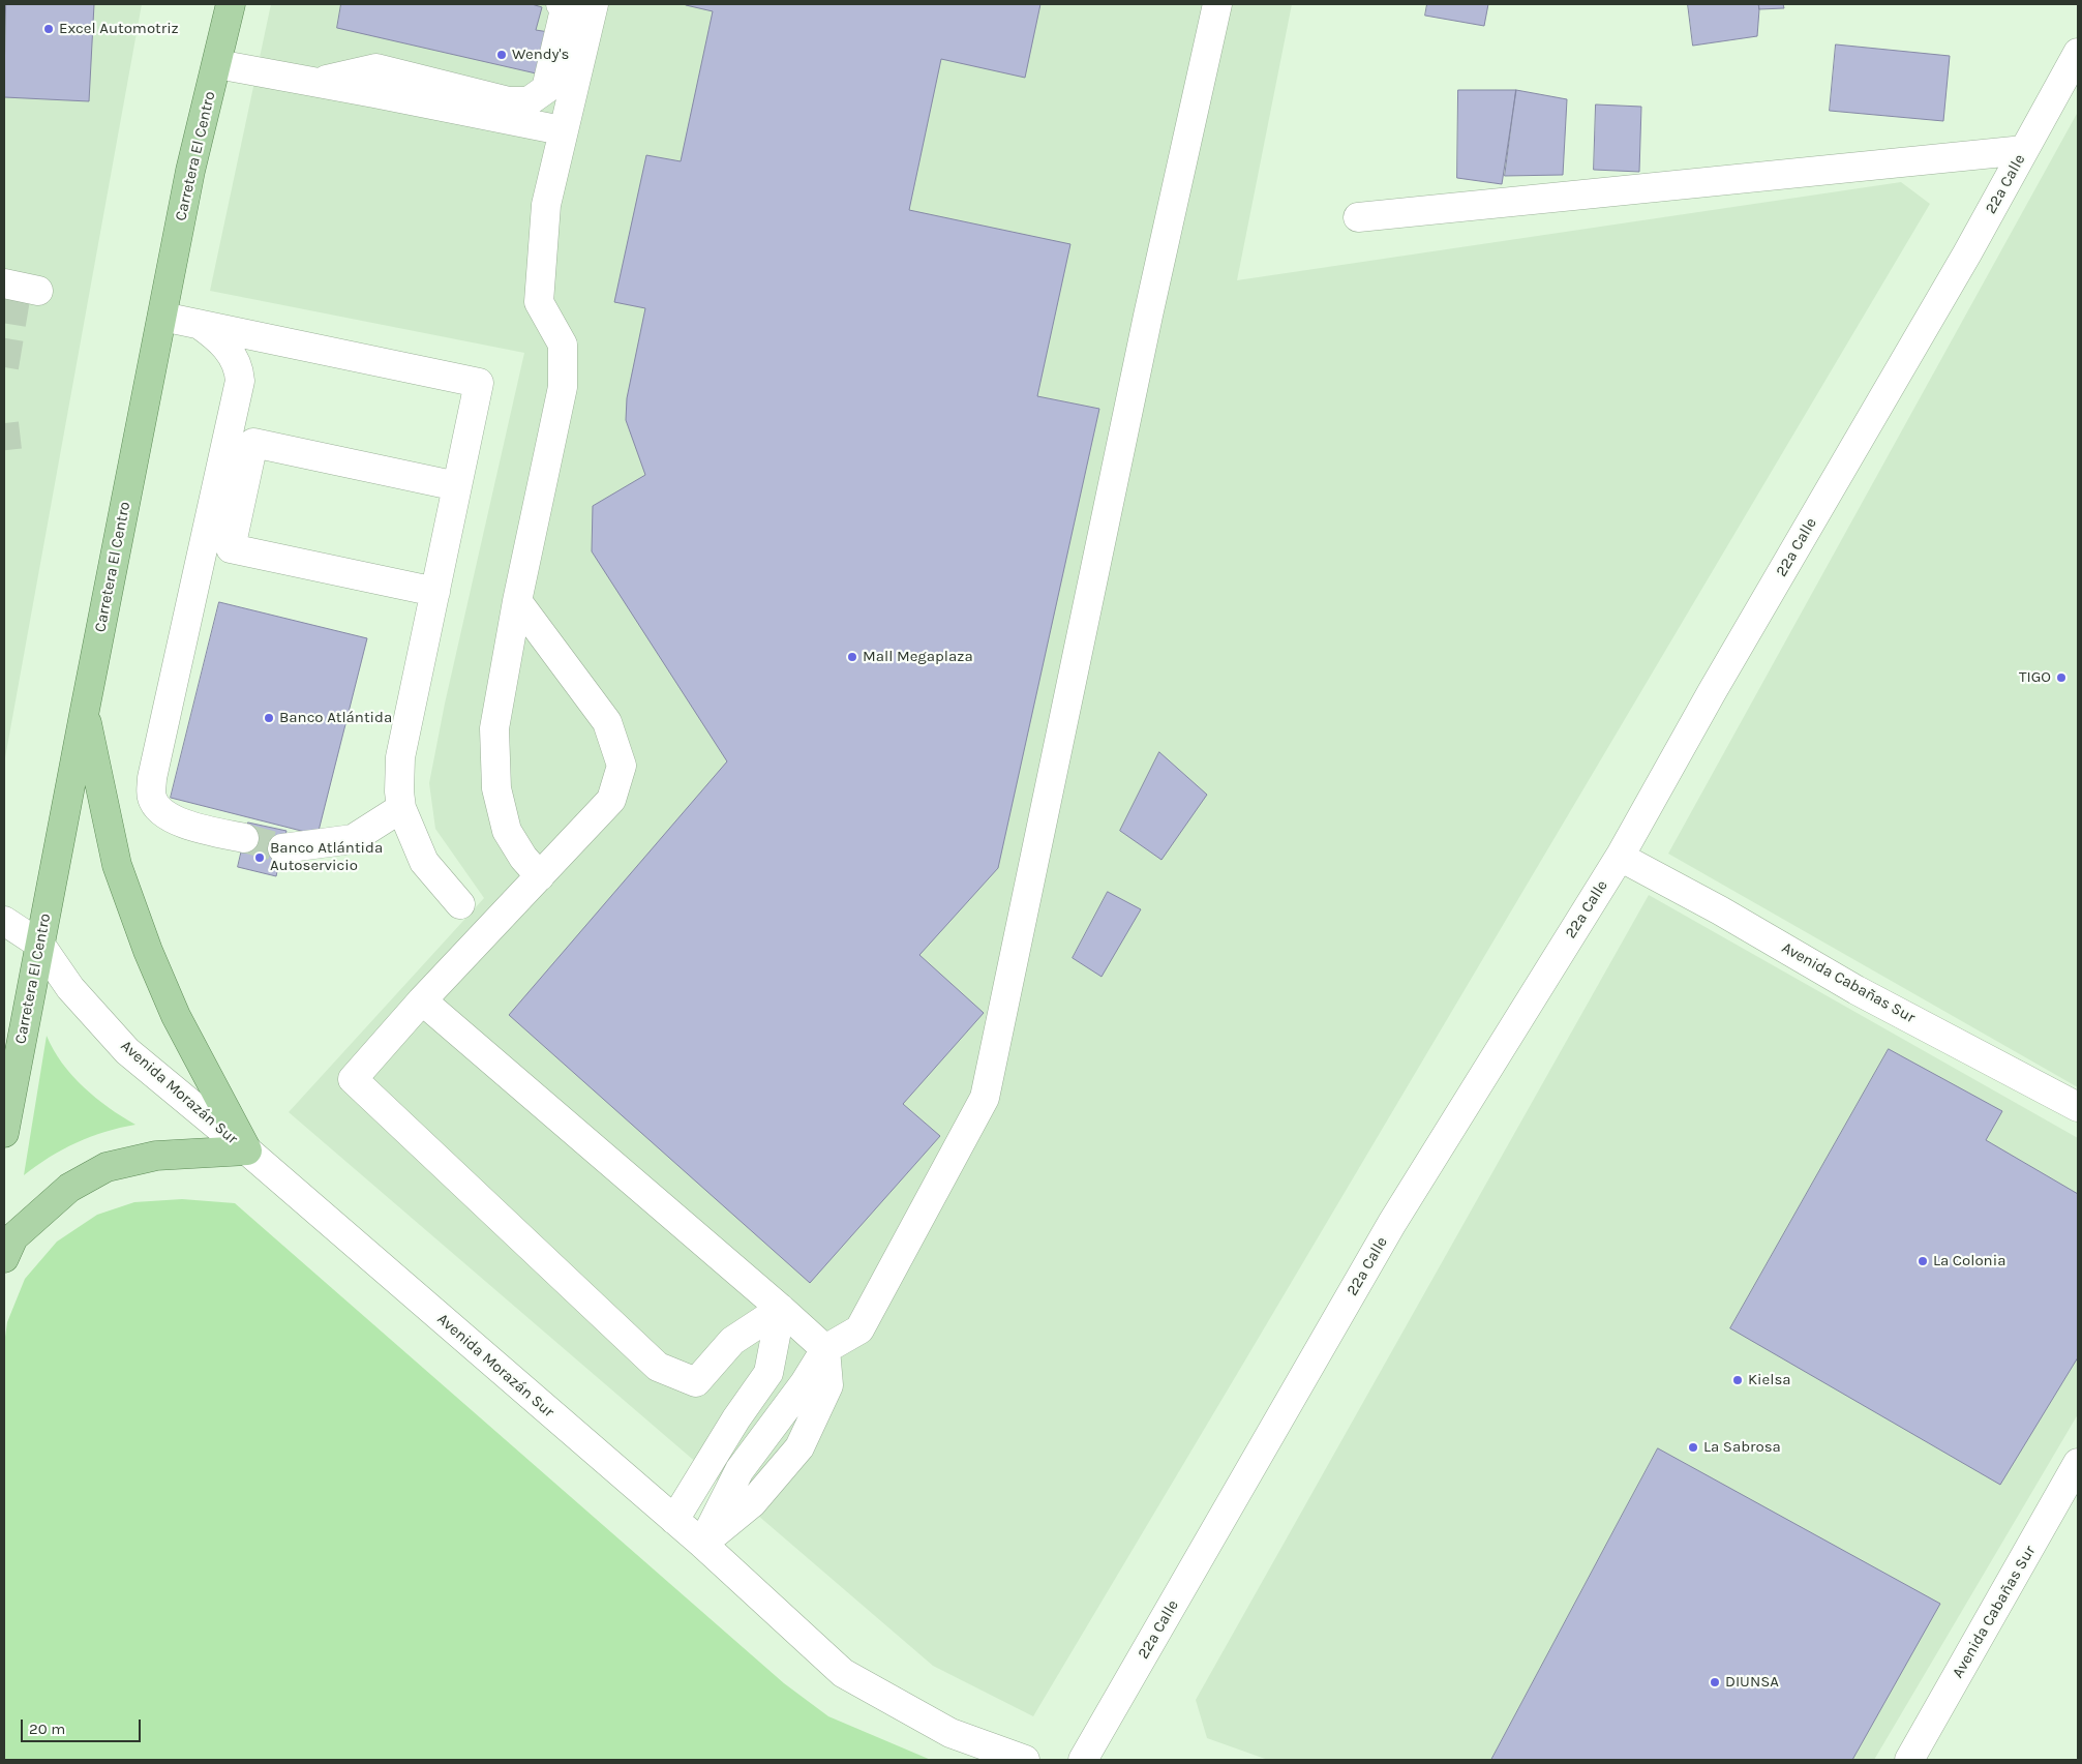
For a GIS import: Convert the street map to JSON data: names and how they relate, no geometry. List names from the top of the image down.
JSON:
{
  "streets": {
    "main road": ["Carretera El Centro"],
    "street": ["22a Calle", "Avenida Cabañas Sur", "Avenida Morazán Sur"]
  },
  "crossings": [
    ["Carretera El Centro", "Avenida Morazán Sur"],
    ["22a Calle", "Avenida Cabañas Sur"]
  ],
  "places": [
    "Excel Automotriz",
    "Wendy's",
    "Mall Megaplaza",
    "TIGO",
    "Banco Atlántida",
    "Banco Atlántida Autoservicio",
    "La Colonia",
    "Kielsa",
    "La Sabrosa",
    "DIUNSA"
  ],
  "scale_bar": "20 m"
}
